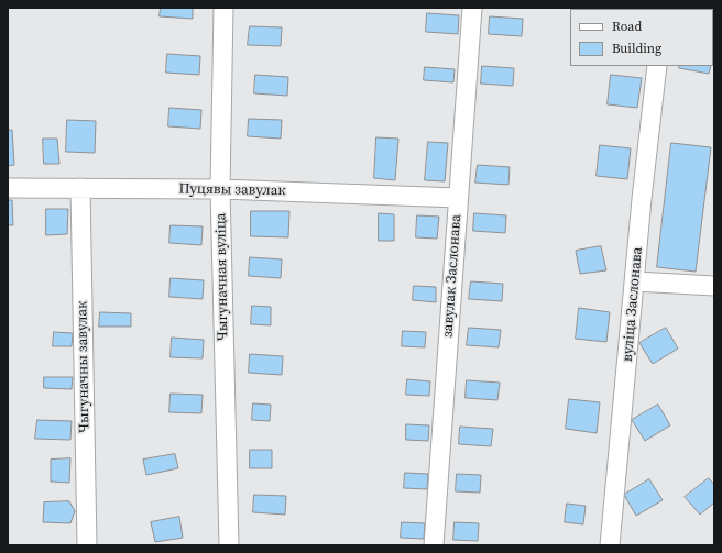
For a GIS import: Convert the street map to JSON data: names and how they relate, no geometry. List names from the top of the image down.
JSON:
{
  "streets": {
    "street": [
      "Пуцявы завулак",
      "завулак Заслонава",
      "Чыгуначная вуліца",
      "вуліца Заслонава",
      "Чыгуначны завулак"
    ]
  },
  "crossings": [
    ["Пуцявы завулак", "завулак Заслонава"],
    ["Пуцявы завулак", "Чыгуначная вуліца"],
    ["Пуцявы завулак", "Чыгуначны завулак"]
  ],
  "legend": ["Road", "Building"]
}
